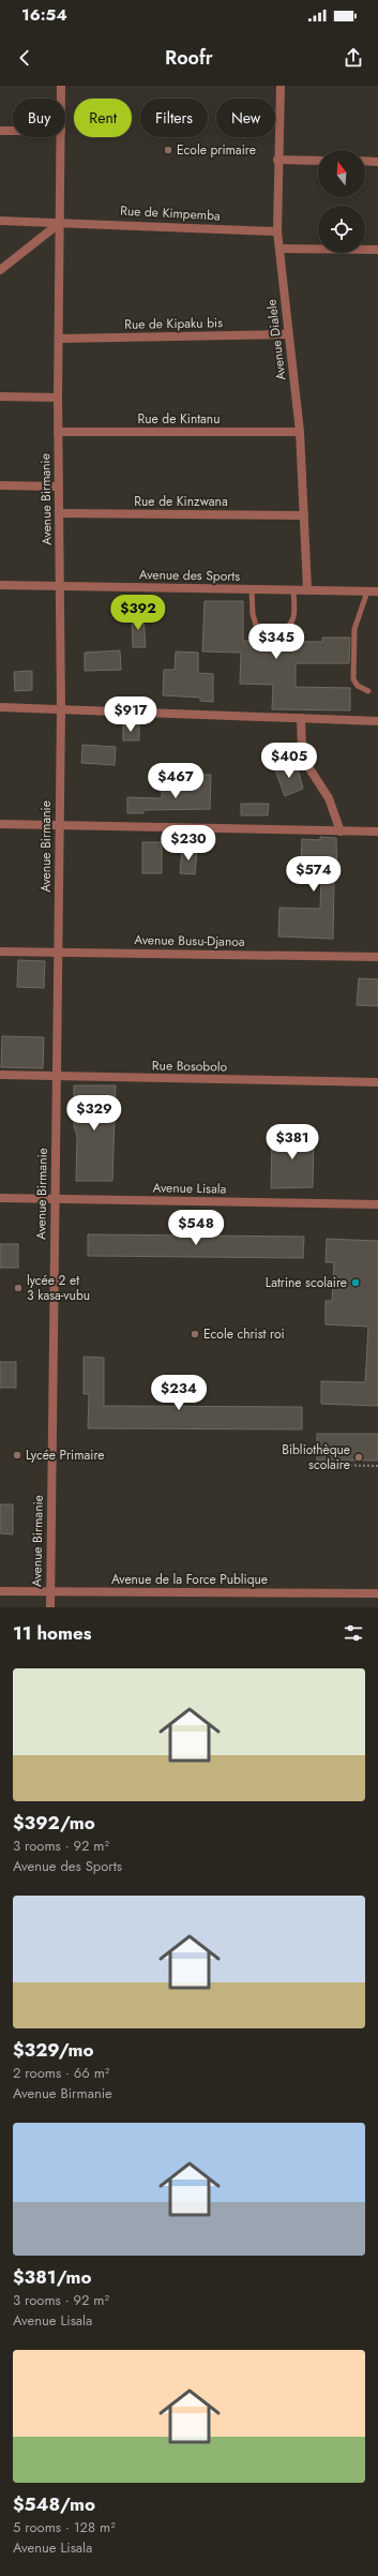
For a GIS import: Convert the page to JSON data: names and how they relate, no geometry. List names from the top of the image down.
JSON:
{
  "streets": {
    "street": [
      "Rue de Kimpemba",
      "Rue de Kipaku bis",
      "Avenue Dialele",
      "Rue de Kintanu",
      "Avenue Birmanie",
      "Rue de Kinzwana",
      "Avenue des Sports",
      "Avenue Busu-Djanoa",
      "Rue Bosobolo",
      "Avenue Lisala",
      "Avenue de la Force Publique"
    ]
  },
  "crossings": [
    ["Rue de Kimpemba", "Avenue Dialele"],
    ["Rue de Kimpemba", "Avenue Birmanie"],
    ["Rue de Kipaku bis", "Avenue Dialele"],
    ["Rue de Kipaku bis", "Avenue Birmanie"],
    ["Avenue Dialele", "Rue de Kintanu"],
    ["Avenue Dialele", "Rue de Kinzwana"],
    ["Avenue Dialele", "Avenue des Sports"],
    ["Rue de Kintanu", "Avenue Birmanie"],
    ["Avenue Birmanie", "Rue de Kinzwana"],
    ["Avenue Birmanie", "Avenue des Sports"],
    ["Avenue Birmanie", "Avenue Busu-Djanoa"],
    ["Avenue Birmanie", "Rue Bosobolo"],
    ["Avenue Birmanie", "Avenue Lisala"],
    ["Avenue Birmanie", "Avenue de la Force Publique"]
  ],
  "places": [
    "Ecole primaire",
    "Latrine scolaire",
    "lycée 2 et 3 kasa-vubu",
    "Ecole christ roi",
    "Lycée Primaire",
    "Bibliothèque scolaire"
  ],
  "north": "top",
  "page": {
    "status": "16:54",
    "header": "Roofr",
    "chip": [
      "Buy",
      "Rent",
      "Filters",
      "New"
    ],
    "price": [
      "$392",
      "$345",
      "$917",
      "$405",
      "$467",
      "$230",
      "$574",
      "$329",
      "$381",
      "$548",
      "$234"
    ],
    "heading": "11 homes",
    "list": [
      {
        "name": "$392/mo",
        "note": "3 rooms · 92 m² · Avenue des Sports"
      },
      {
        "name": "$329/mo",
        "note": "2 rooms · 66 m² · Avenue Birmanie"
      },
      {
        "name": "$381/mo",
        "note": "3 rooms · 92 m² · Avenue Lisala"
      },
      {
        "name": "$548/mo",
        "note": "5 rooms · 128 m² · Avenue Lisala"
      }
    ]
  }
}
